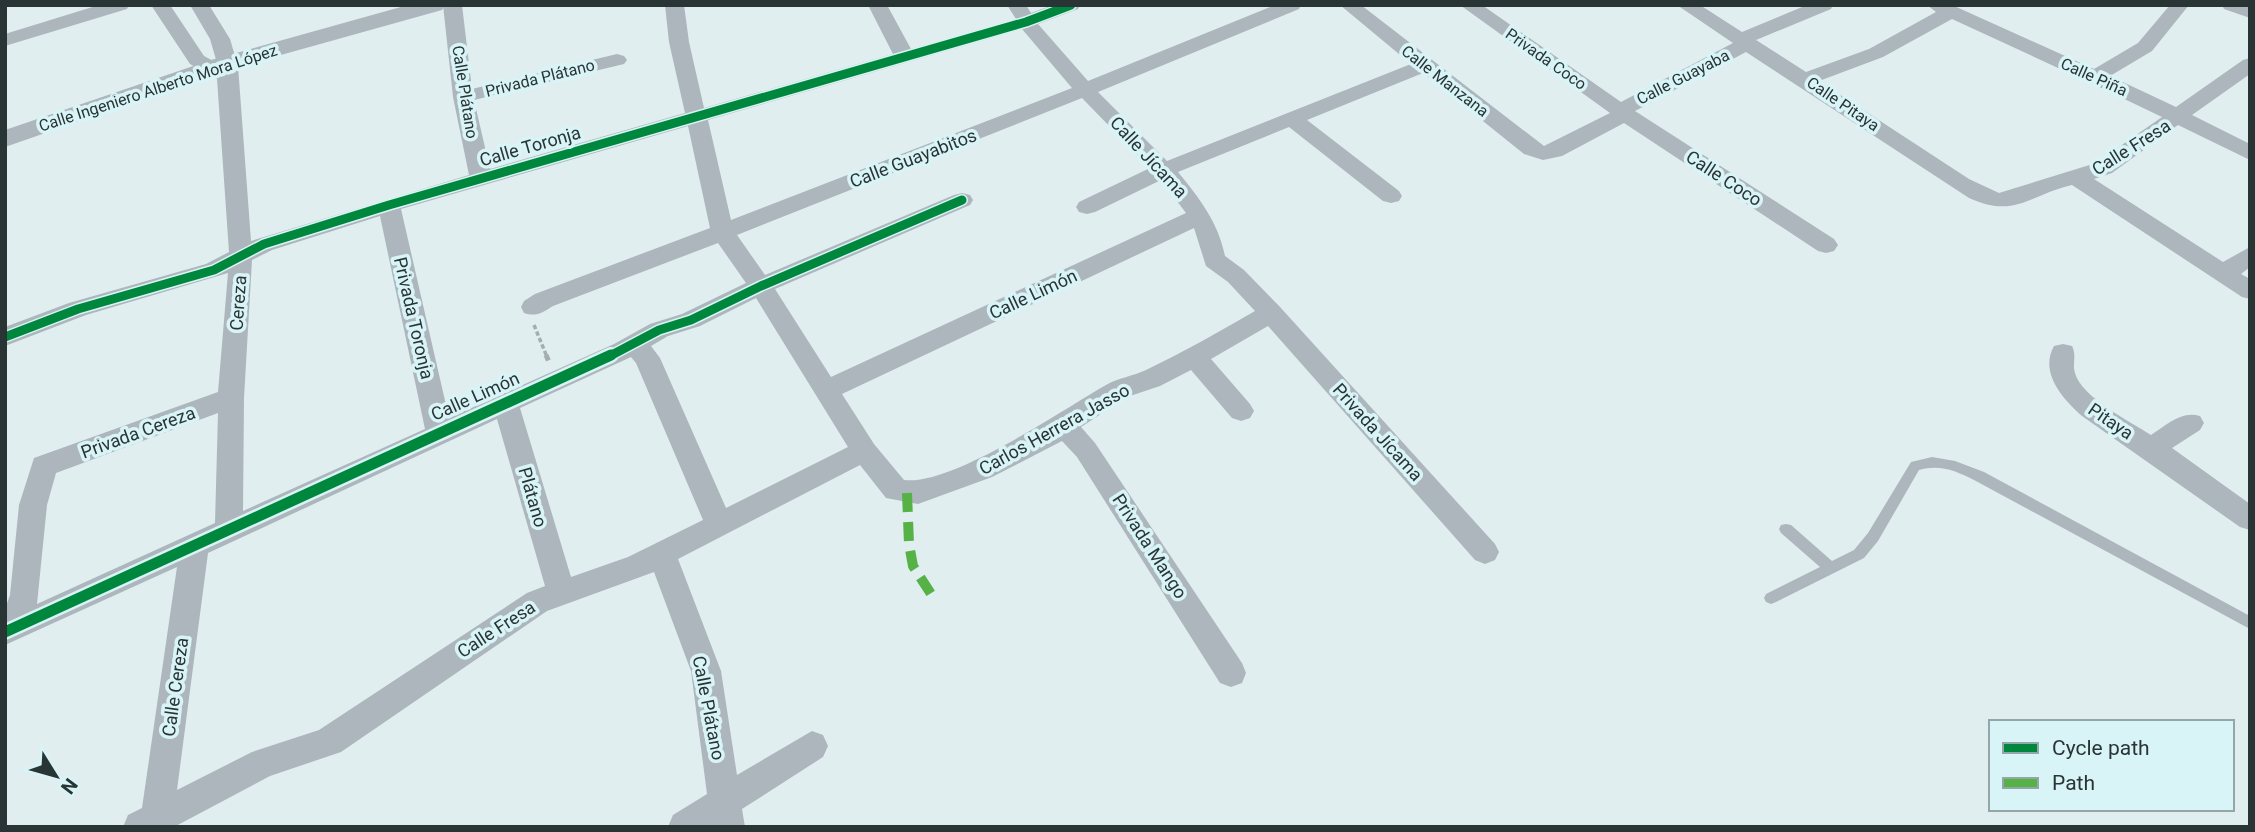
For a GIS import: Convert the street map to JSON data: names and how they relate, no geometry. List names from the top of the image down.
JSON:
{
  "streets": {
    "street": [
      "Privada Coco",
      "Calle Guayaba",
      "Calle Piña",
      "Privada Plátano",
      "Calle Manzana",
      "Calle Ingeniero Alberto Mora López",
      "Calle Plátano",
      "Calle Pitaya",
      "Calle Toronja",
      "Calle Fresa",
      "Calle Jícama",
      "Calle Guayabitos",
      "Calle Coco",
      "Calle Limón",
      "Cereza",
      "Privada Toronja",
      "Pitaya",
      "Carlos Herrera Jasso",
      "Privada Cereza",
      "Privada Jícama",
      "Plátano",
      "Privada Mango",
      "Calle Cereza"
    ]
  },
  "crossings": [
    ["Privada Coco", "Calle Guayaba"],
    ["Privada Coco", "Calle Coco"],
    ["Calle Guayaba", "Calle Manzana"],
    ["Calle Guayaba", "Calle Pitaya"],
    ["Calle Guayaba", "Calle Coco"],
    ["Calle Piña", "Calle Fresa"],
    ["Privada Plátano", "Calle Plátano"],
    ["Calle Ingeniero Alberto Mora López", "Cereza"],
    ["Calle Plátano", "Calle Toronja"],
    ["Calle Plátano", "Calle Fresa"],
    ["Calle Pitaya", "Calle Fresa"],
    ["Calle Toronja", "Calle Jícama"],
    ["Calle Toronja", "Cereza"],
    ["Calle Toronja", "Privada Toronja"],
    ["Calle Fresa", "Carlos Herrera Jasso"],
    ["Calle Fresa", "Plátano"],
    ["Calle Fresa", "Calle Cereza"],
    ["Calle Jícama", "Calle Guayabitos"],
    ["Calle Jícama", "Calle Limón"],
    ["Calle Jícama", "Carlos Herrera Jasso"],
    ["Calle Jícama", "Privada Jícama"],
    ["Calle Limón", "Cereza"],
    ["Calle Limón", "Privada Toronja"],
    ["Calle Limón", "Plátano"],
    ["Calle Limón", "Calle Cereza"],
    ["Cereza", "Privada Cereza"],
    ["Carlos Herrera Jasso", "Privada Jícama"],
    ["Carlos Herrera Jasso", "Privada Mango"]
  ],
  "legend": ["Cycle path", "Path"],
  "north": "bottom right"
}
